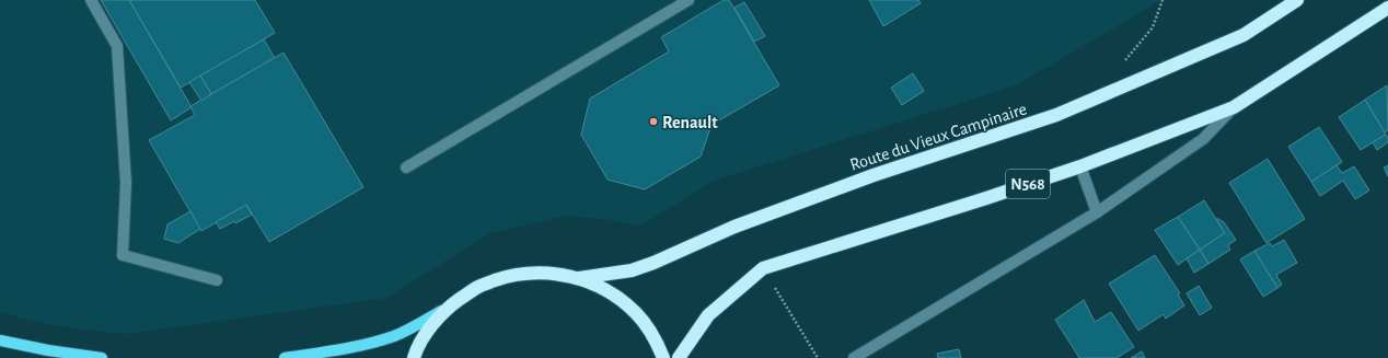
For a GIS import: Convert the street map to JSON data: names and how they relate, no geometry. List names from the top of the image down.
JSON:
{
  "streets": {
    "highway": ["Route du Vieux Campinaire", "N568"]
  },
  "places": ["Renault"]
}
